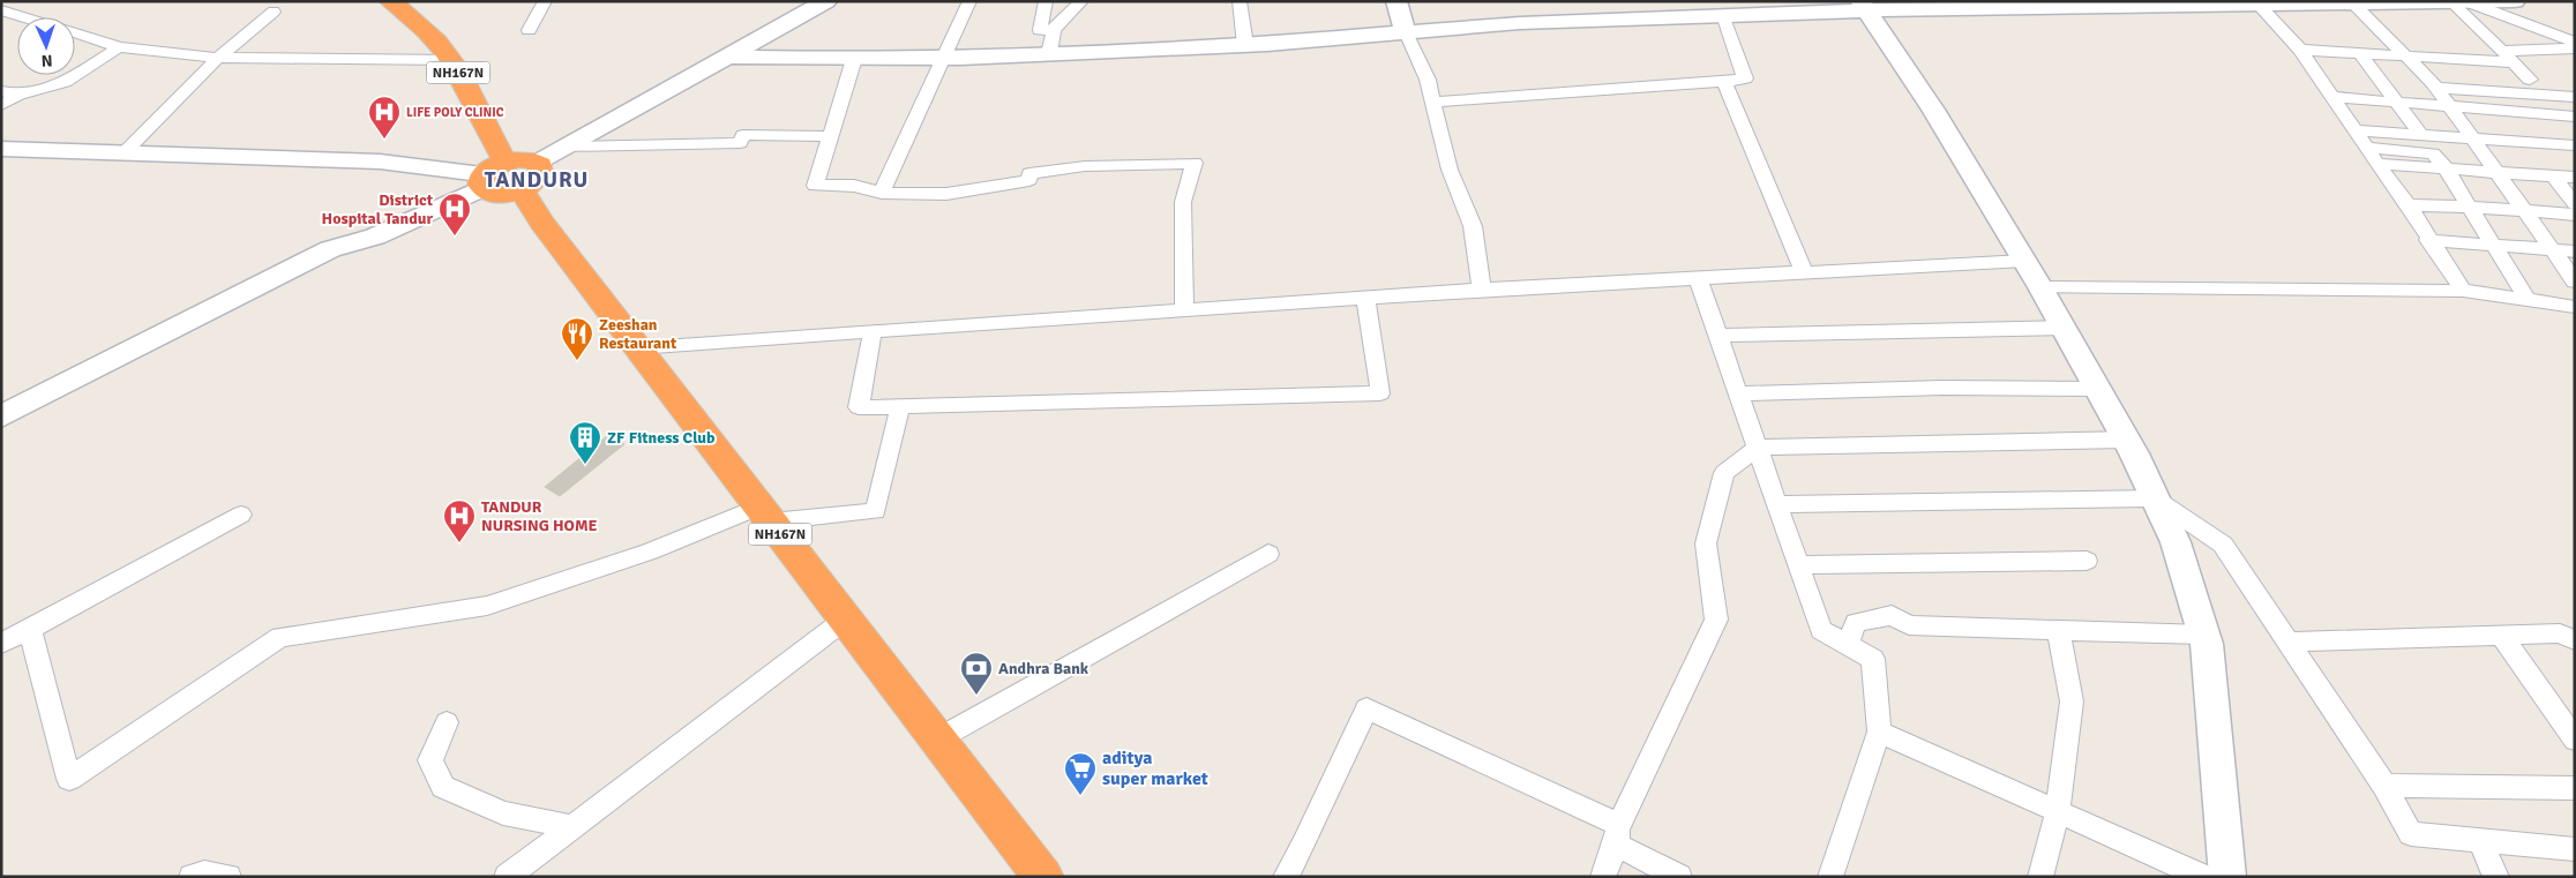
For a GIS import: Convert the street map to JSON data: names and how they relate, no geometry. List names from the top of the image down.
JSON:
{
  "streets": {
    "highway": ["NH167N"]
  },
  "districts": ["TANDURU"],
  "places": {
    "hospital": ["LIFE POLY CLINIC", "District Hospital Tandur", "TANDUR NURSING HOME"],
    "restaurant": ["Zeeshan Restaurant"],
    "building": ["ZF Fitness Club"],
    "bank": ["Andhra Bank"],
    "supermarket": ["aditya super market"]
  },
  "north": "bottom"
}
